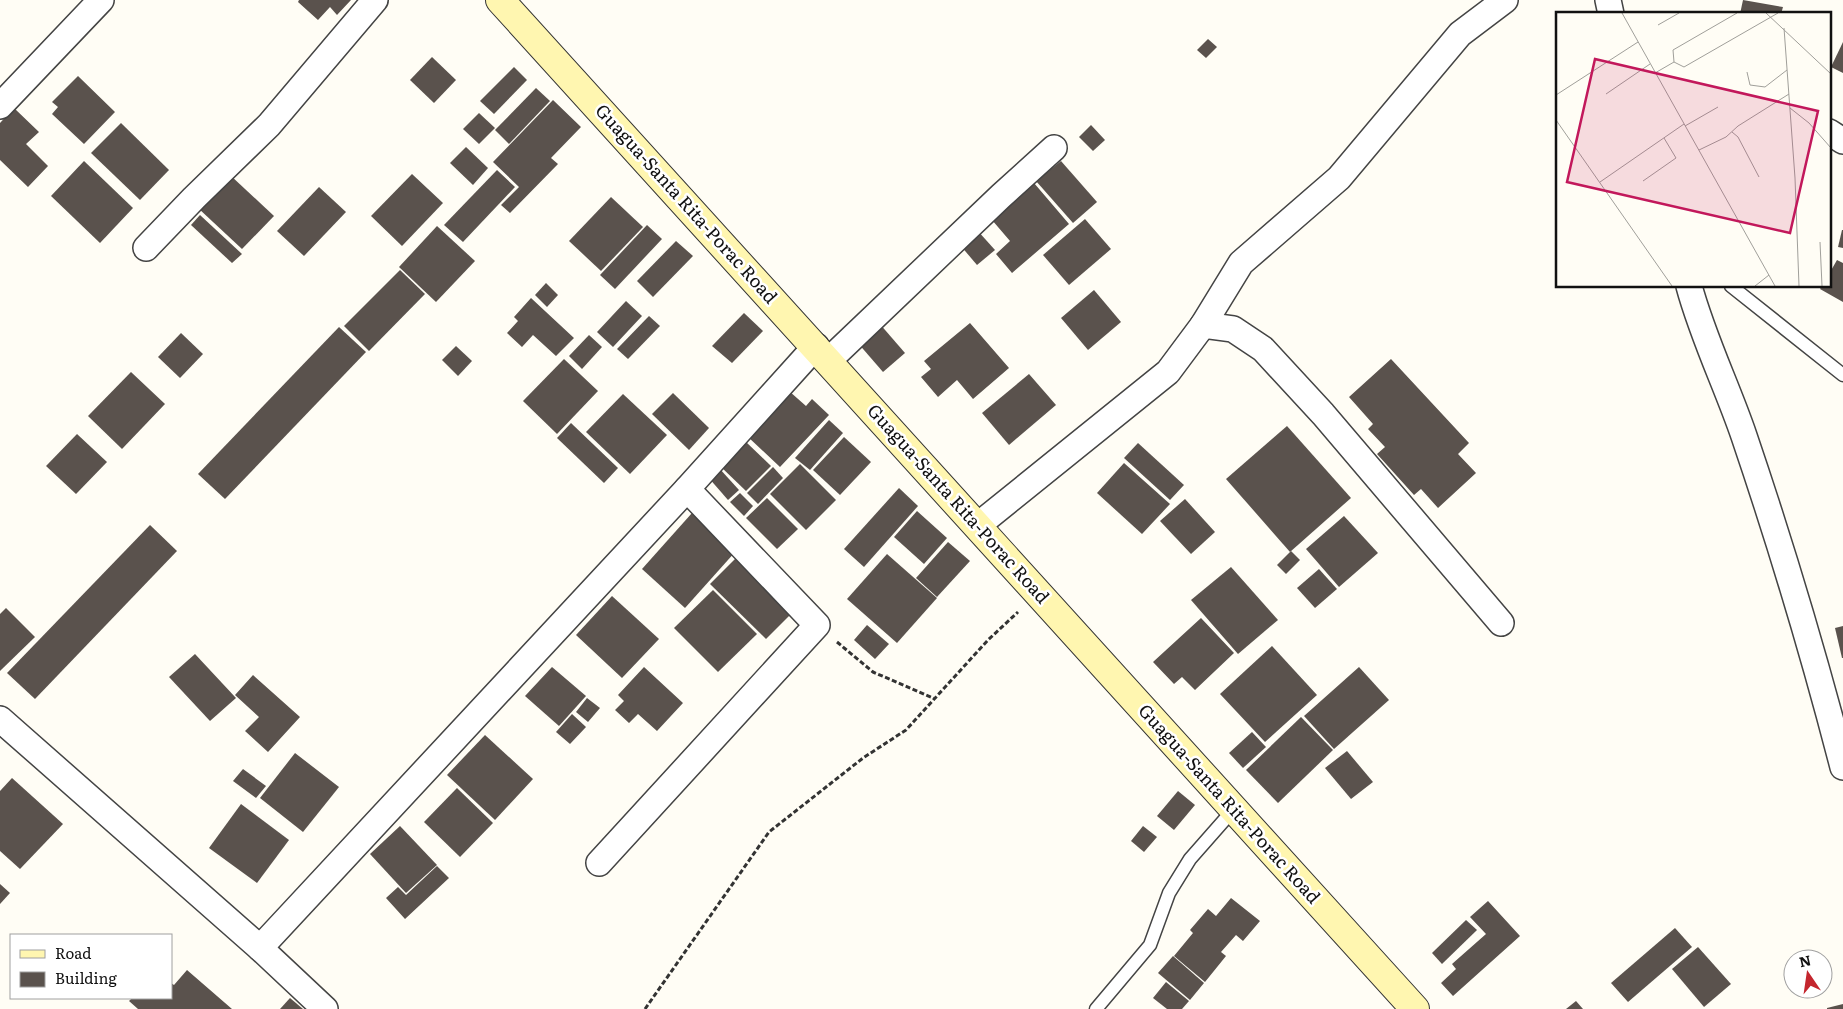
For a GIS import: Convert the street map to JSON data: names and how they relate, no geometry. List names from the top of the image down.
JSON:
{
  "streets": {
    "main road": ["Guagua-Santa Rita-Porac Road"]
  },
  "legend": ["Road", "Building"],
  "north": "top"
}
